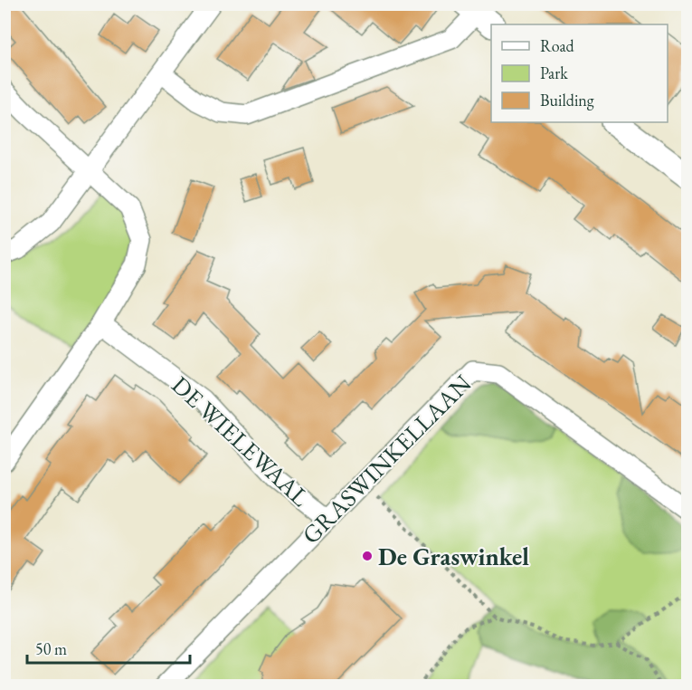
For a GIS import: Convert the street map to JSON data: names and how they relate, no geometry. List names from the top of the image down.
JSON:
{
  "streets": {
    "street": ["DE WIELEWAAL", "GRASWINKELLAAN"]
  },
  "crossings": [
    ["DE WIELEWAAL", "GRASWINKELLAAN"]
  ],
  "places": ["De Graswinkel"],
  "legend": ["Road", "Park", "Building"],
  "scale_bar": "50 m"
}
